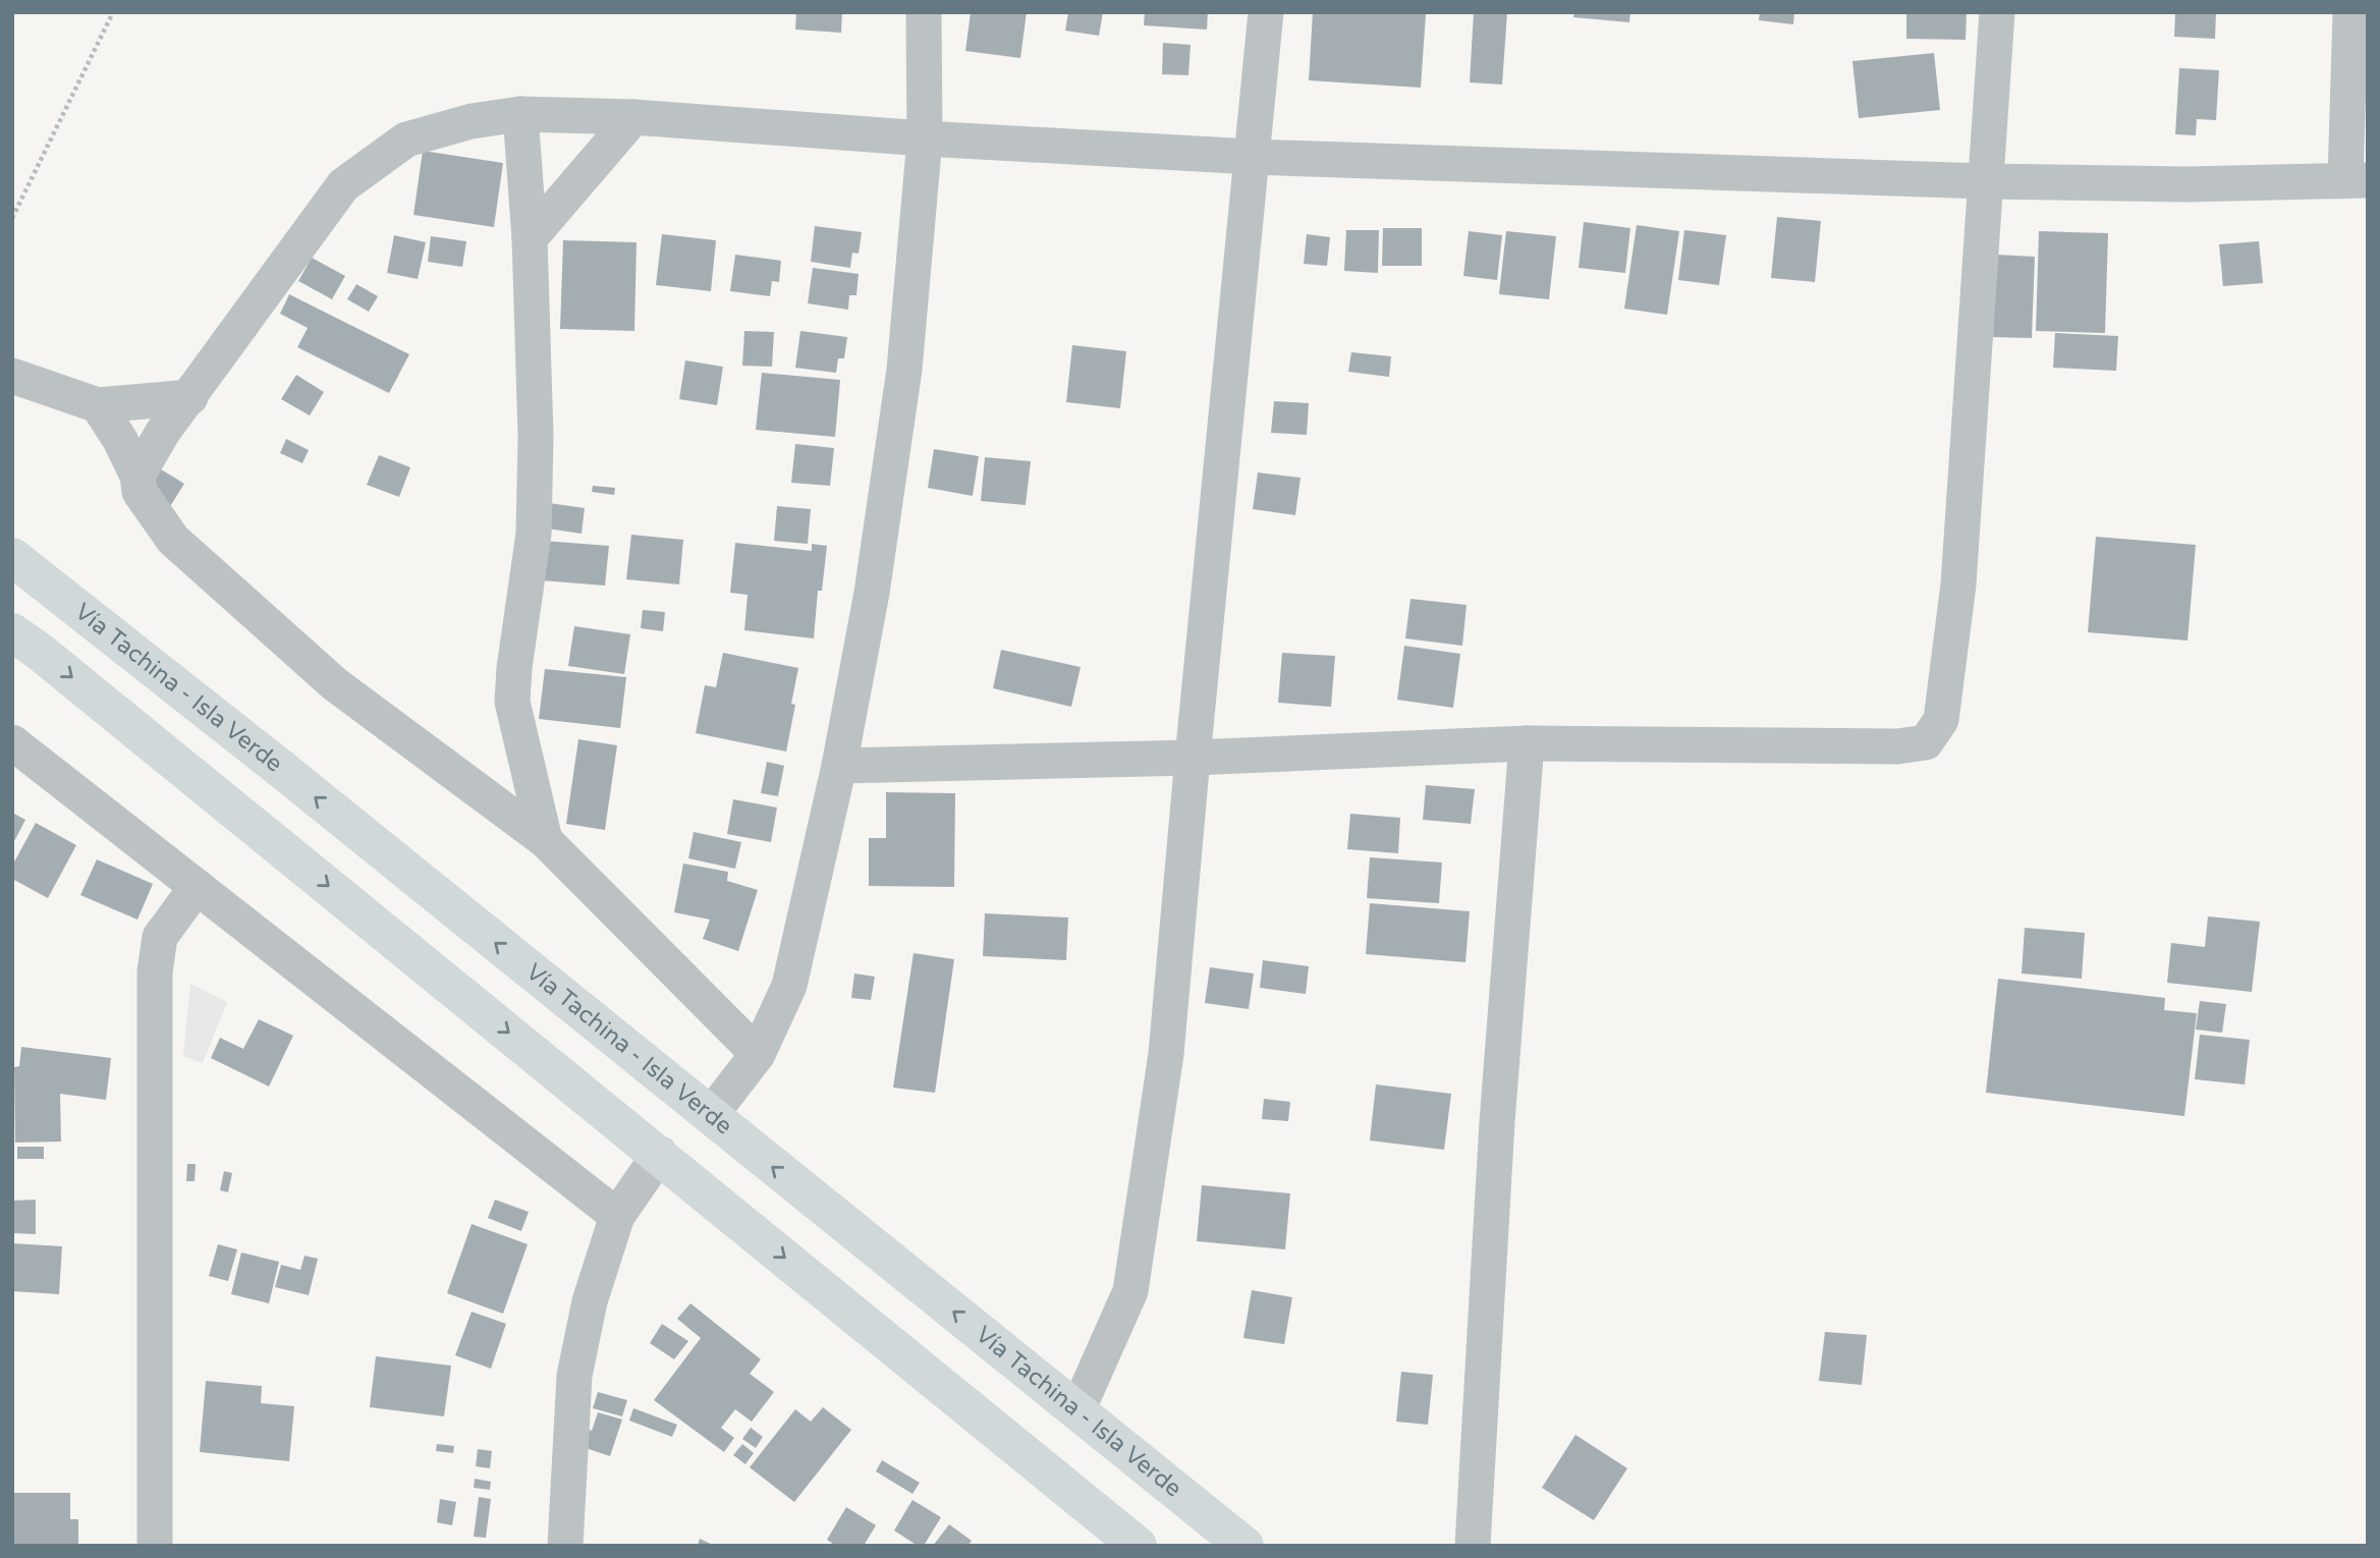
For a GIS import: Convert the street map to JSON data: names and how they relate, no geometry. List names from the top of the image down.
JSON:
{
  "streets": {
    "main road": ["Vía Tachina - Isla Verde"]
  }
}
